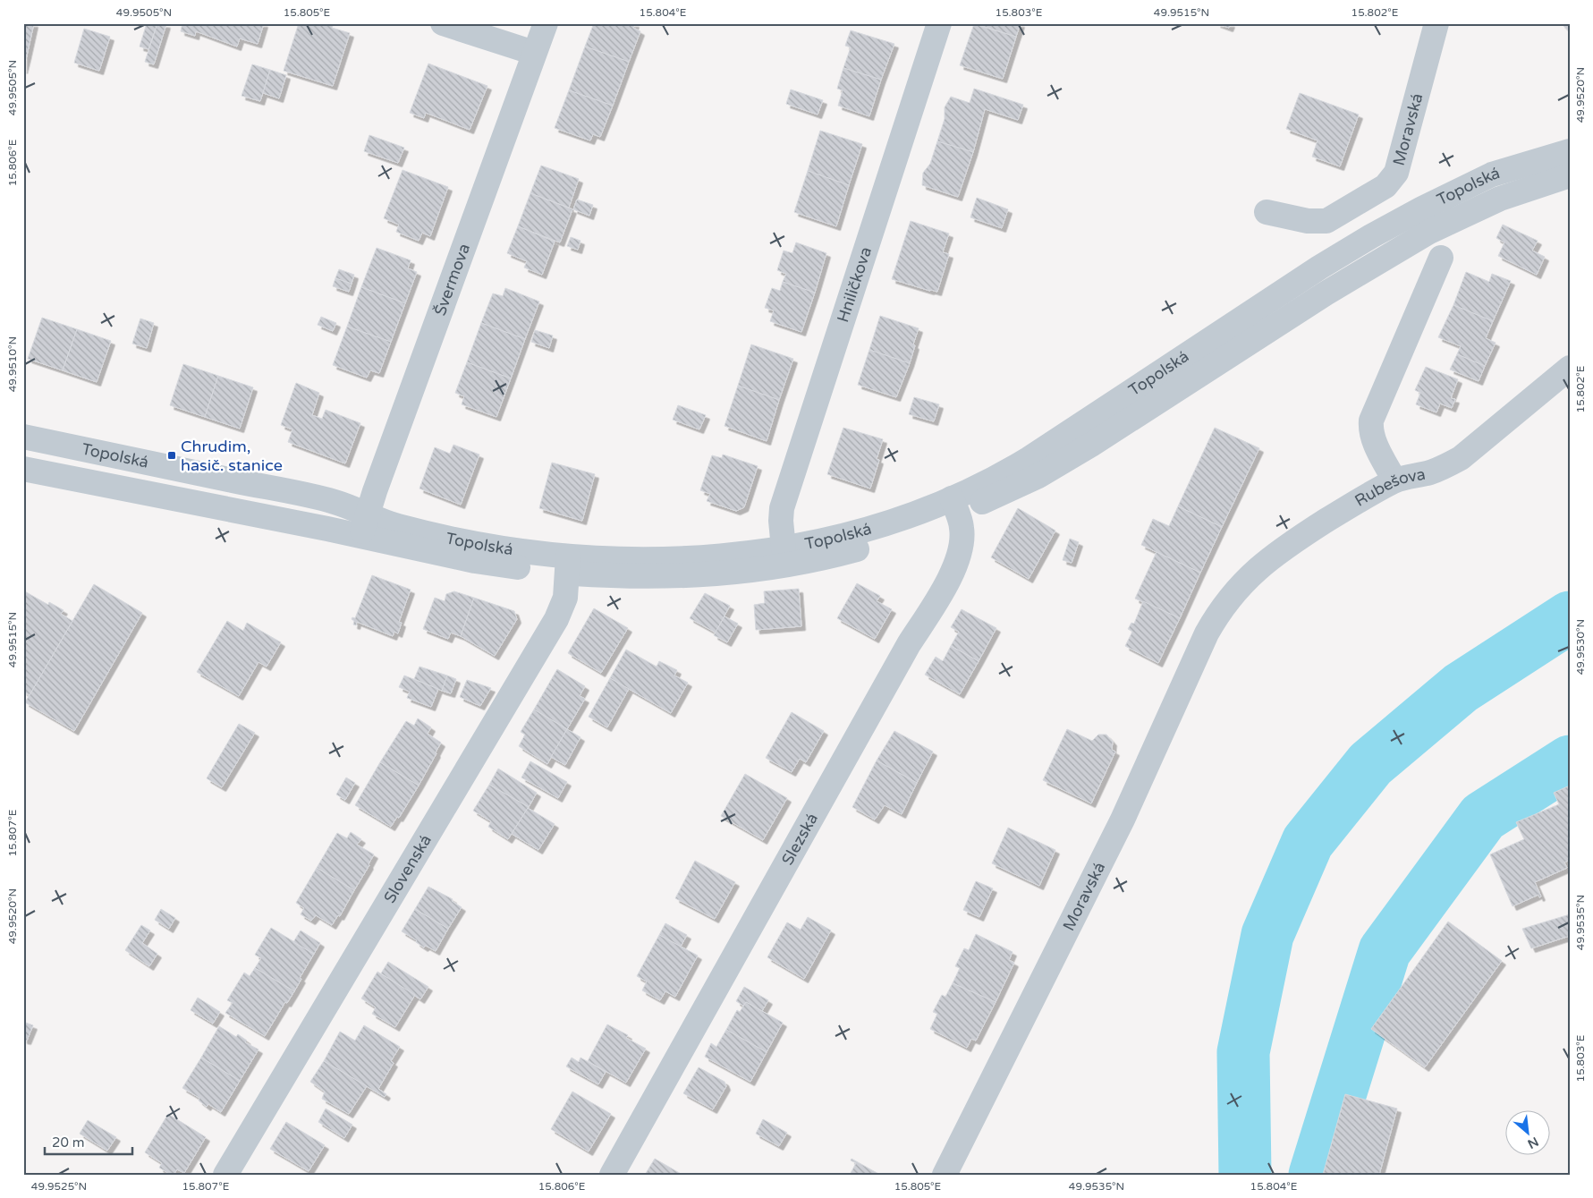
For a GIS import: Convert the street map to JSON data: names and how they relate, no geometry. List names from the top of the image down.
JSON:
{
  "streets": {
    "street": [
      "Moravská",
      "Topolská",
      "Švermova",
      "Hniličkova",
      "Rubešova",
      "Slezská",
      "Slovenská"
    ]
  },
  "crossings": [
    ["Moravská", "Rubešova"],
    ["Topolská", "Švermova"],
    ["Topolská", "Hniličkova"],
    ["Topolská", "Slezská"],
    ["Topolská", "Slovenská"]
  ],
  "places": {
    "transit": ["Chrudim, hasič. stanice"]
  },
  "scale_bar": "20 m",
  "north": "bottom right",
  "coordinates": [
    "49.9505°N",
    "15.805°E",
    "15.804°E",
    "15.803°E",
    "49.9515°N",
    "15.802°E",
    "49.9520°N",
    "15.806°E",
    "49.9510°N",
    "49.9530°N",
    "15.807°E",
    "49.9535°N",
    "49.9525°N"
  ]
}
